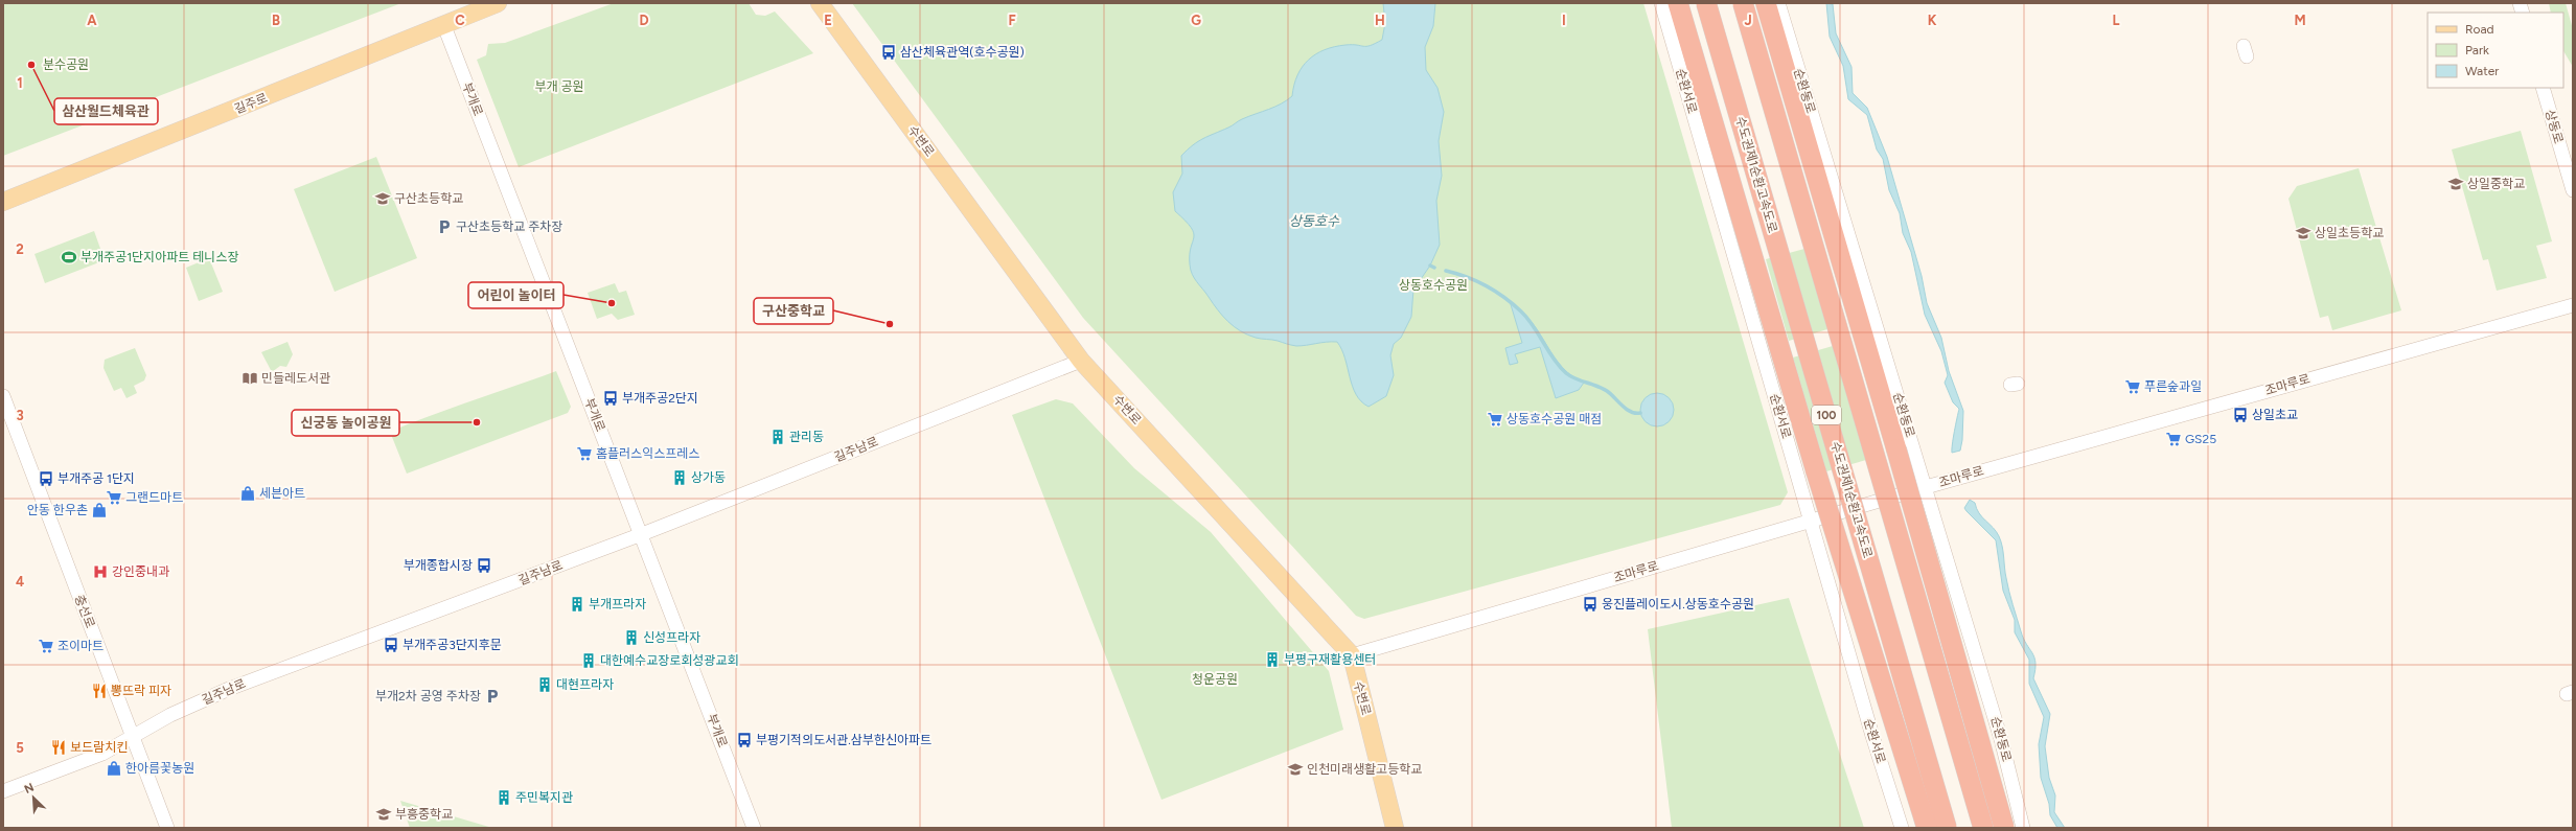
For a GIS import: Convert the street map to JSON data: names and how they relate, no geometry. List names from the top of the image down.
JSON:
{
  "streets": {
    "highway": ["수도권제1순환고속도로", "100"],
    "main road": ["길주로", "수변로"],
    "street": [
      "순환서로",
      "순환동로",
      "부개로",
      "상동로",
      "조마루로",
      "길주남로",
      "충선로"
    ]
  },
  "crossings": [
    ["순환서로", "조마루로"],
    ["순환동로", "조마루로"],
    ["부개로", "길주로"],
    ["부개로", "길주남로"],
    ["수변로", "조마루로"],
    ["수변로", "길주남로"],
    ["길주남로", "충선로"]
  ],
  "water": ["상동호수"],
  "parks": [
    "분수공원",
    "부개 공원",
    "상동호수공원",
    "청운공원"
  ],
  "places": {
    "bus stop": [
      "삼산체육관역(호수공원)",
      "부개주공2단지",
      "상일초교",
      "부개주공 1단지",
      "부개종합시장",
      "웅진플레이도시.상동호수공원",
      "부개주공3단지후문",
      "부평기적의도서관.삼부한신아파트"
    ],
    "other": [
      "삼산월드체육관",
      "어린이 놀이터",
      "구산중학교",
      "신궁동 놀이공원"
    ],
    "school or university": [
      "상일중학교",
      "구산초등학교",
      "상일초등학교",
      "인천미래생활고등학교",
      "부흥중학교"
    ],
    "parking": ["구산초등학교 주차장", "부개2차 공영 주차장"],
    "sports": ["부개주공1단지아파트 테니스장"],
    "library": ["민들레도서관"],
    "supermarket": [
      "푸른숲과일",
      "상동호수공원 매점",
      "GS25",
      "홈플러스익스프레스",
      "그랜드마트",
      "조이마트"
    ],
    "building": [
      "관리동",
      "상가동",
      "부개프라자",
      "신성프라자",
      "부평구재활용센터",
      "대한예수교장로회성광교회",
      "대현프라자",
      "주민복지관"
    ],
    "shop": ["세븐아트", "안동 한우촌", "한아름꽃농원"],
    "hospital": ["강인중내과"],
    "restaurant": ["뽕뜨락 피자", "보드람치킨"]
  },
  "legend": ["Road", "Park", "Water"],
  "north": "top left",
  "grid": {
    "columns": [
      "A",
      "B",
      "C",
      "D",
      "E",
      "F",
      "G",
      "H",
      "I",
      "J",
      "K",
      "L",
      "M"
    ],
    "rows": [
      "1",
      "2",
      "3",
      "4",
      "5"
    ]
  }
}
